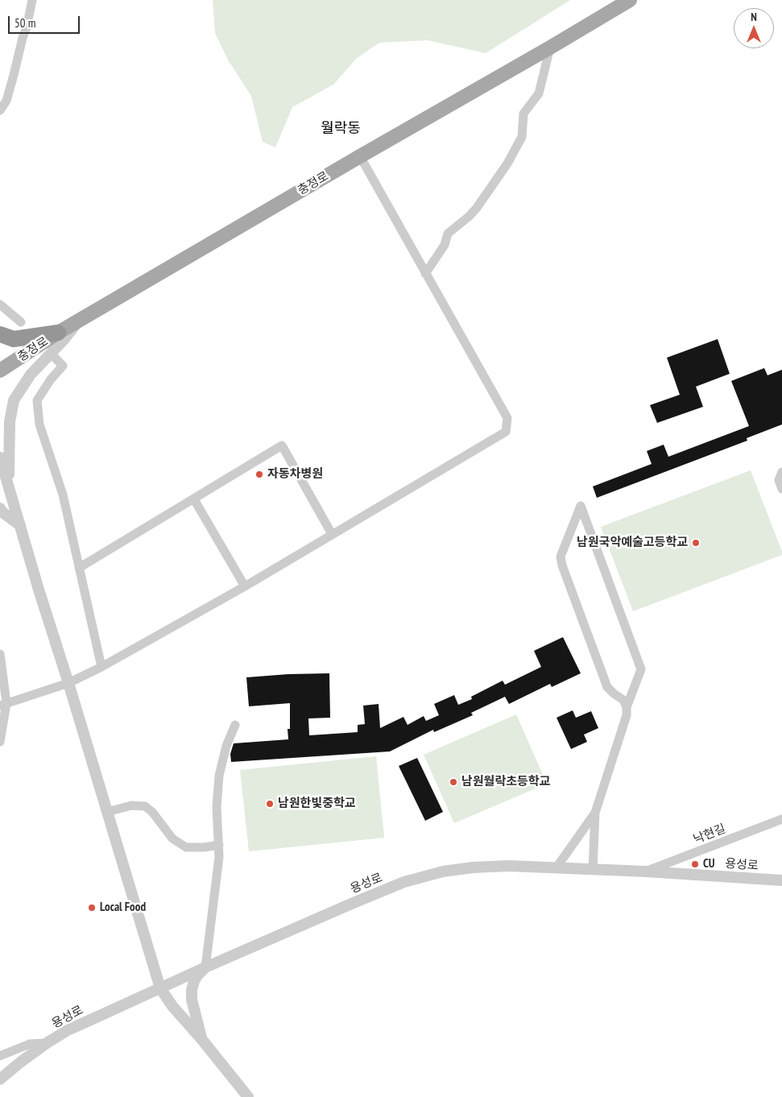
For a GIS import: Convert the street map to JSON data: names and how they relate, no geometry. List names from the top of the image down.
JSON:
{
  "streets": {
    "main road": ["충정로"],
    "street": ["낙현길", "용성로"]
  },
  "crossings": [
    ["낙현길", "용성로"]
  ],
  "districts": ["월락동"],
  "places": [
    "자동차병원",
    "남원국악예술고등학교",
    "남원월락초등학교",
    "남원한빛중학교",
    "CU",
    "Local Food"
  ],
  "scale_bar": "50 m",
  "north": "top"
}
